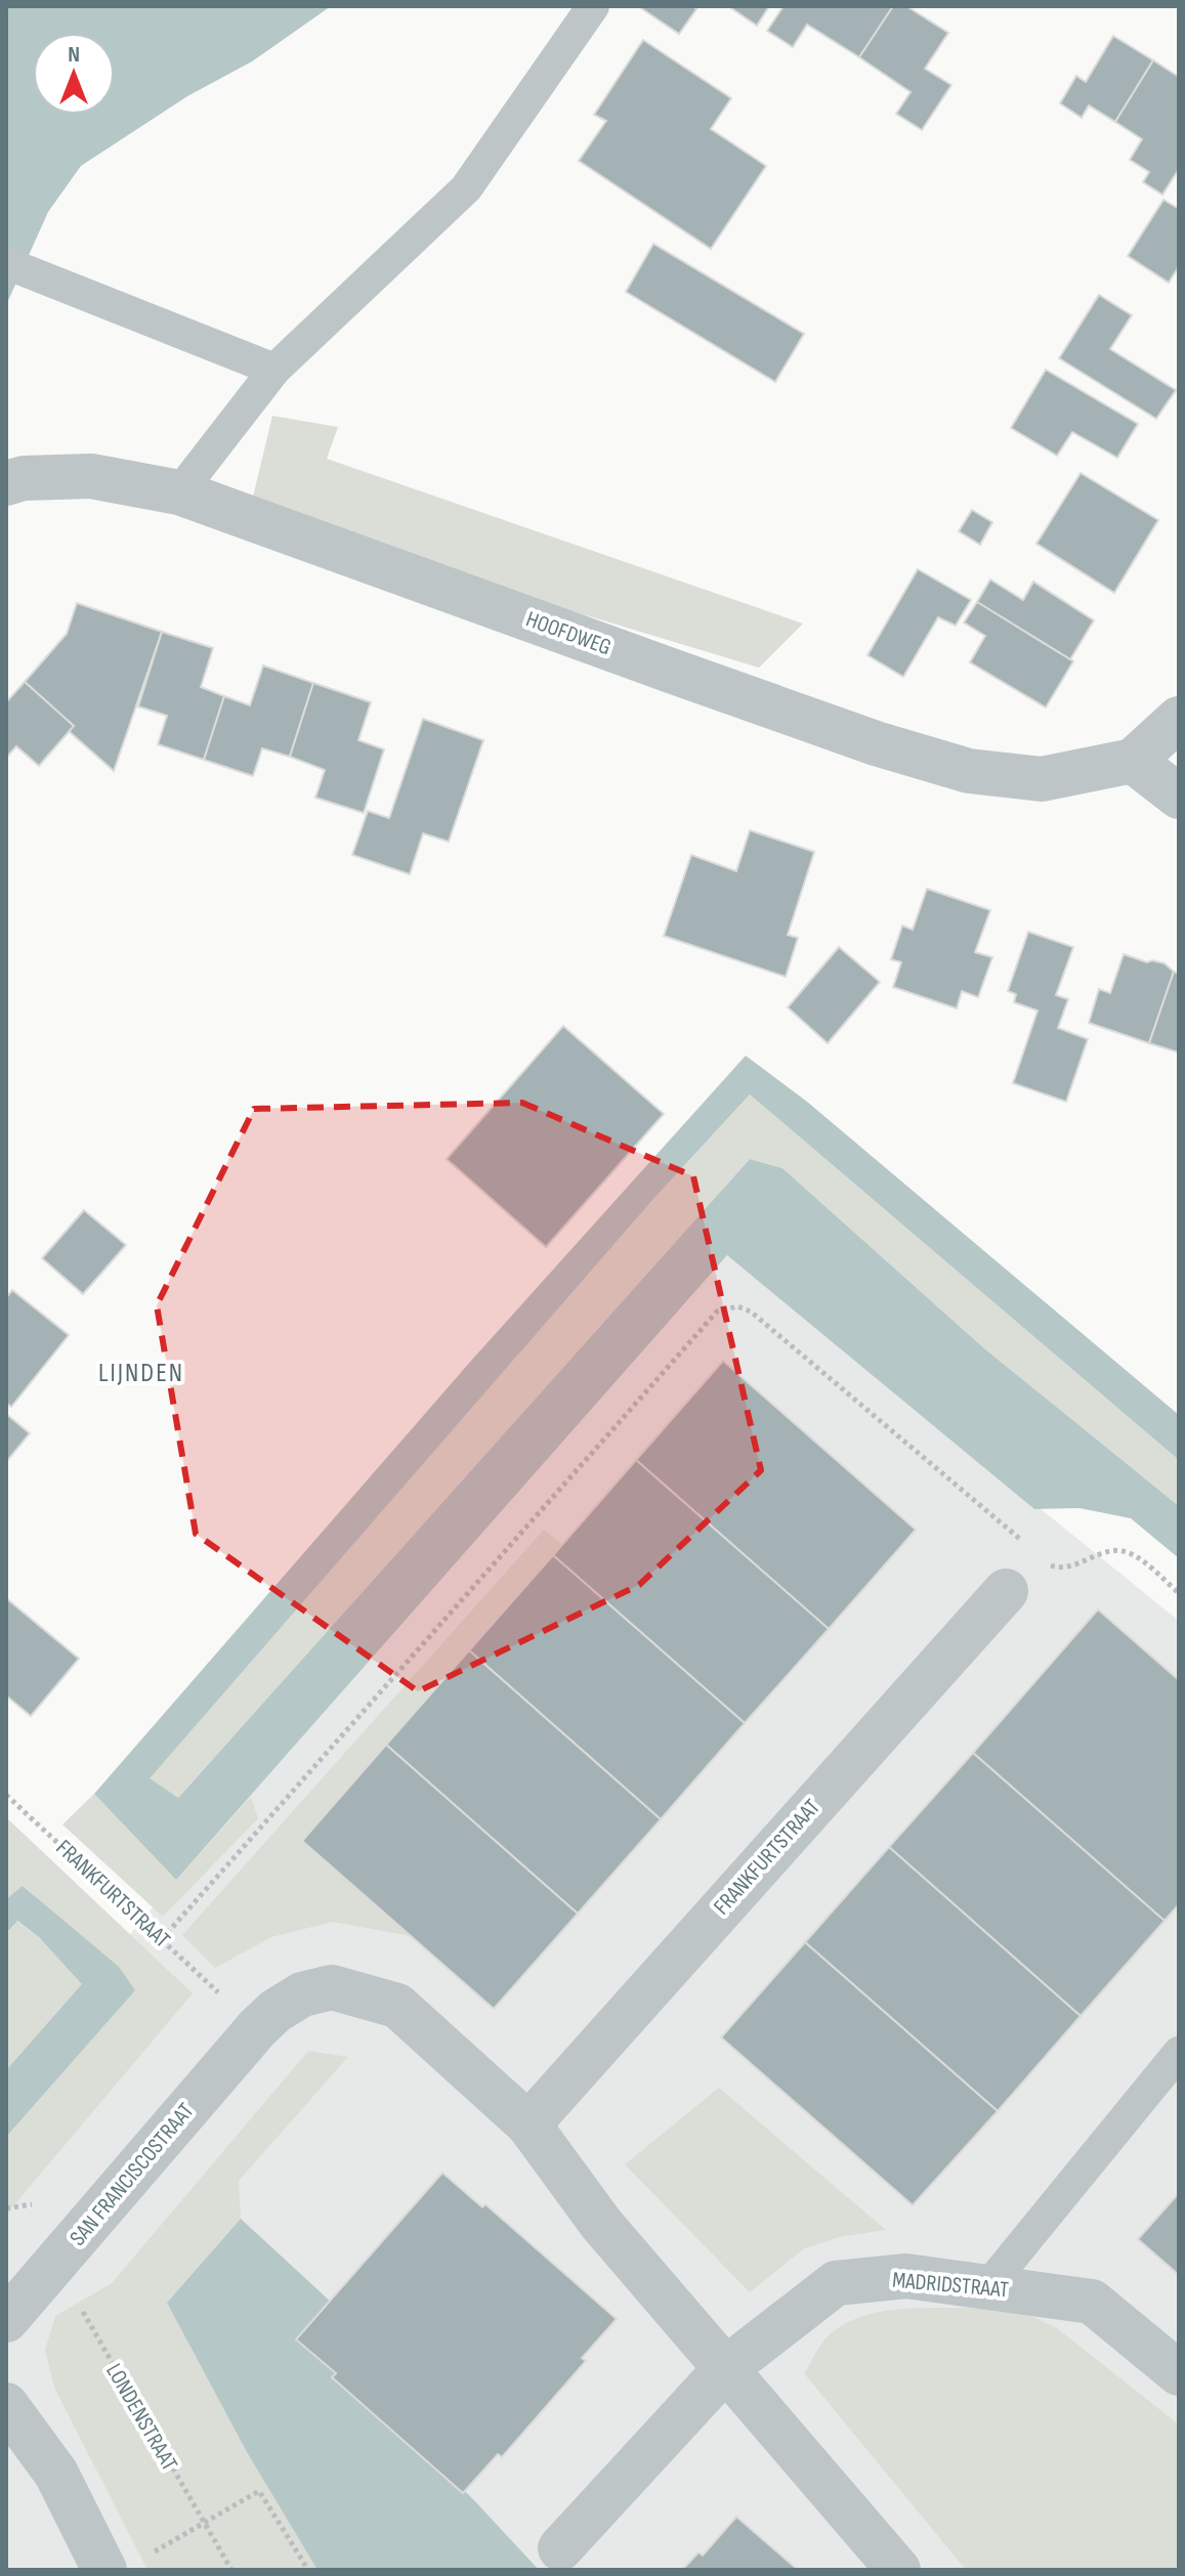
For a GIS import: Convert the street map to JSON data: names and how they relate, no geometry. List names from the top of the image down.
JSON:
{
  "streets": {
    "street": [
      "HOOFDWEG",
      "FRANKFURTSTRAAT",
      "SAN FRANCISCOSTRAAT",
      "MADRIDSTRAAT"
    ],
    "path": ["LONDENSTRAAT"]
  },
  "crossings": [
    ["FRANKFURTSTRAAT", "SAN FRANCISCOSTRAAT"],
    ["SAN FRANCISCOSTRAAT", "LONDENSTRAAT"]
  ],
  "districts": ["LIJNDEN"],
  "north": "top"
}
